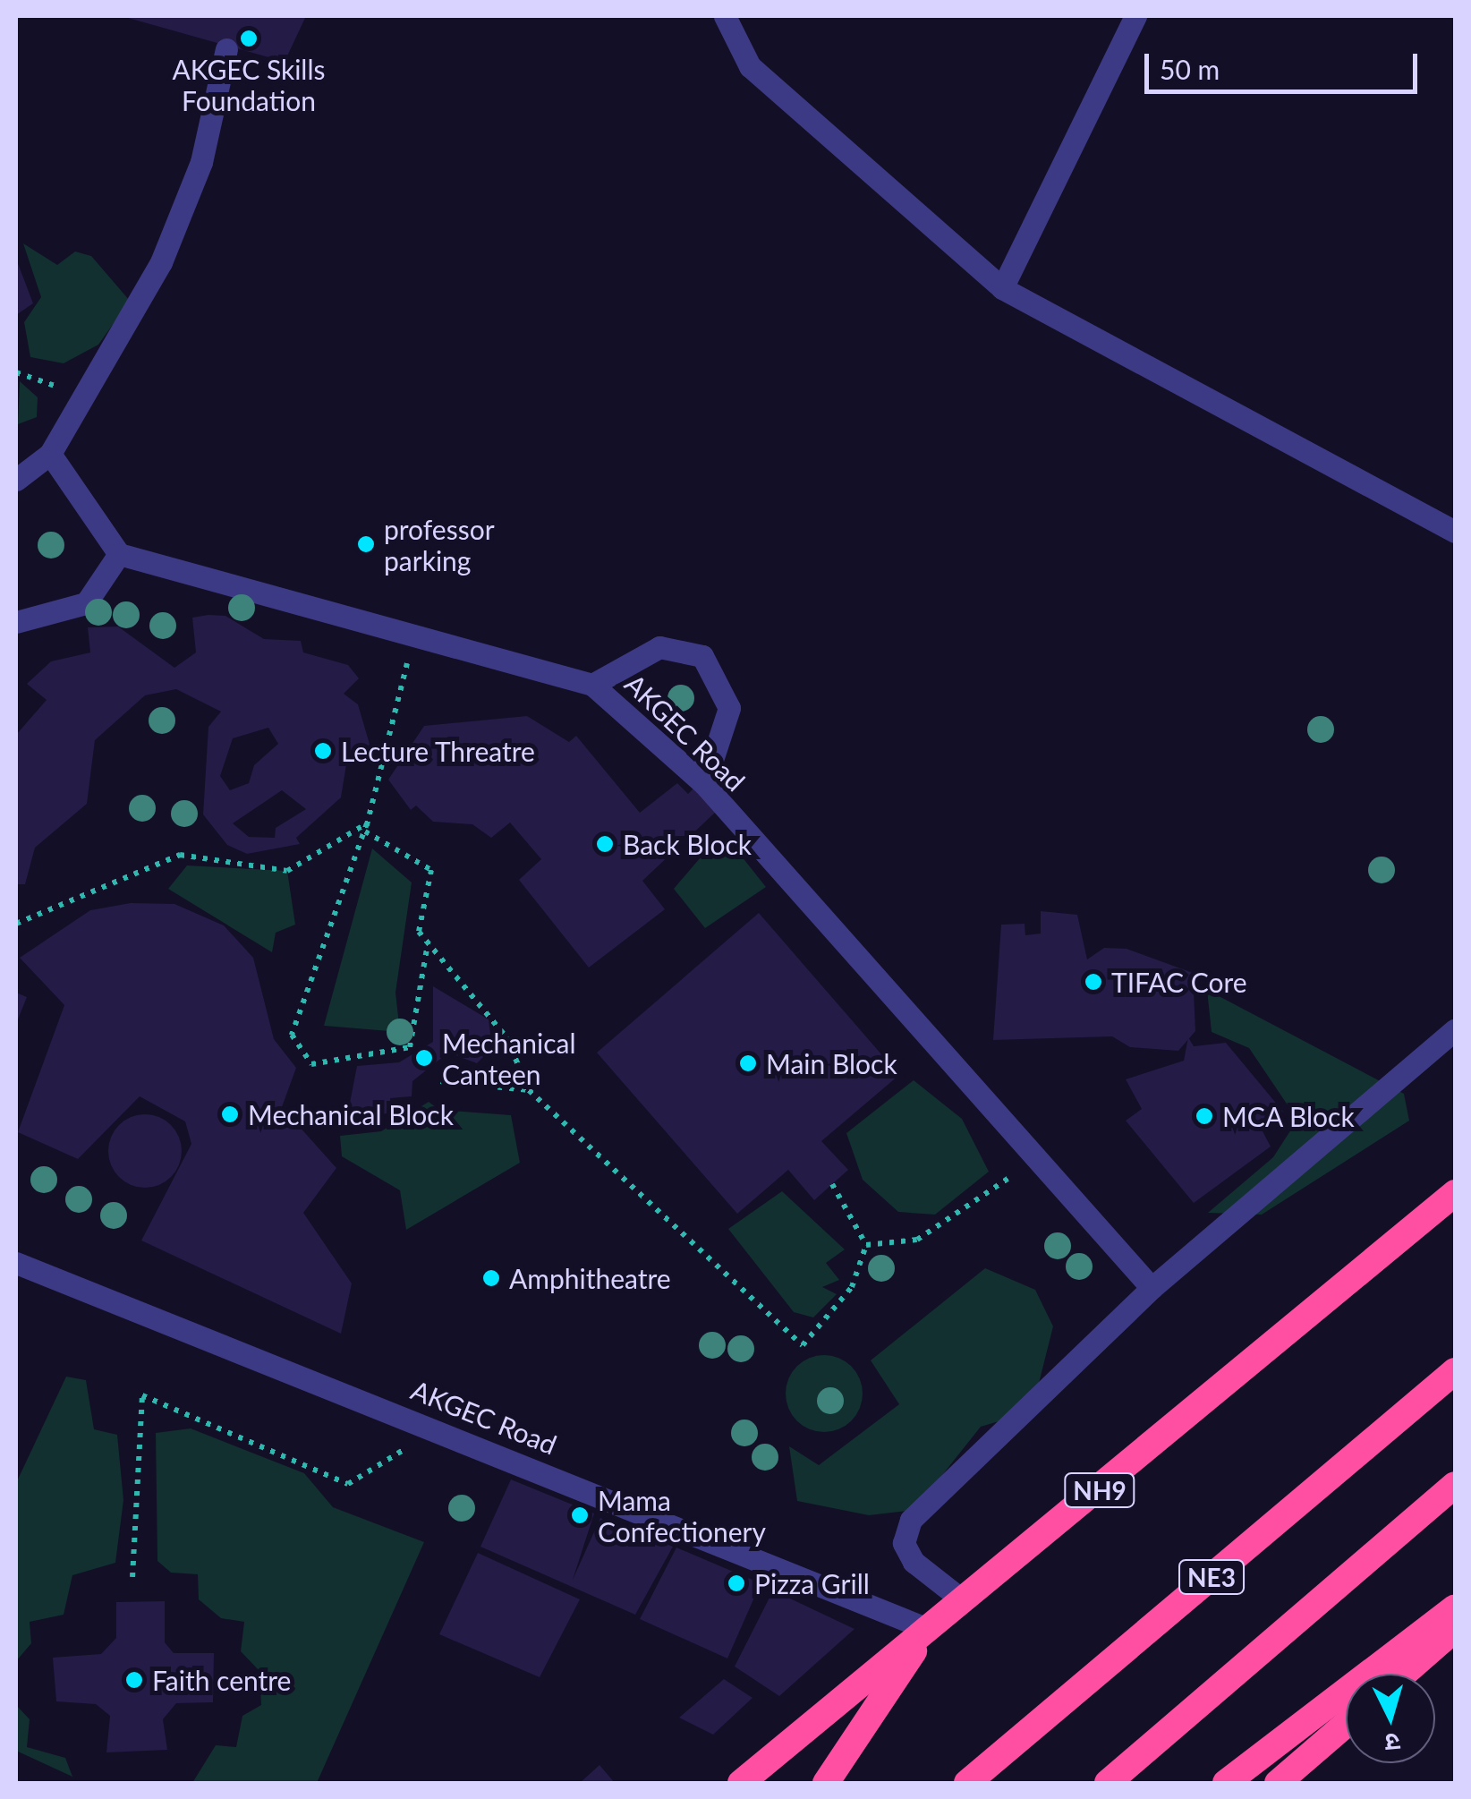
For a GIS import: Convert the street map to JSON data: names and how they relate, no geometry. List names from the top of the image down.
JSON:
{
  "streets": {
    "highway": ["NH9", "NE3"],
    "street": ["AKGEC Road"]
  },
  "crossings": [
    ["AKGEC Road", "NH9"]
  ],
  "places": [
    "AKGEC Skills Foundation",
    "professor parking",
    "Lecture Threatre",
    "Back Block",
    "TIFAC Core",
    "Mechanical Canteen",
    "Main Block",
    "Mechanical Block",
    "MCA Block",
    "Amphitheatre",
    "Mama Confectionery",
    "Pizza Grill",
    "Faith centre"
  ],
  "scale_bar": "50 m",
  "north": "bottom"
}
